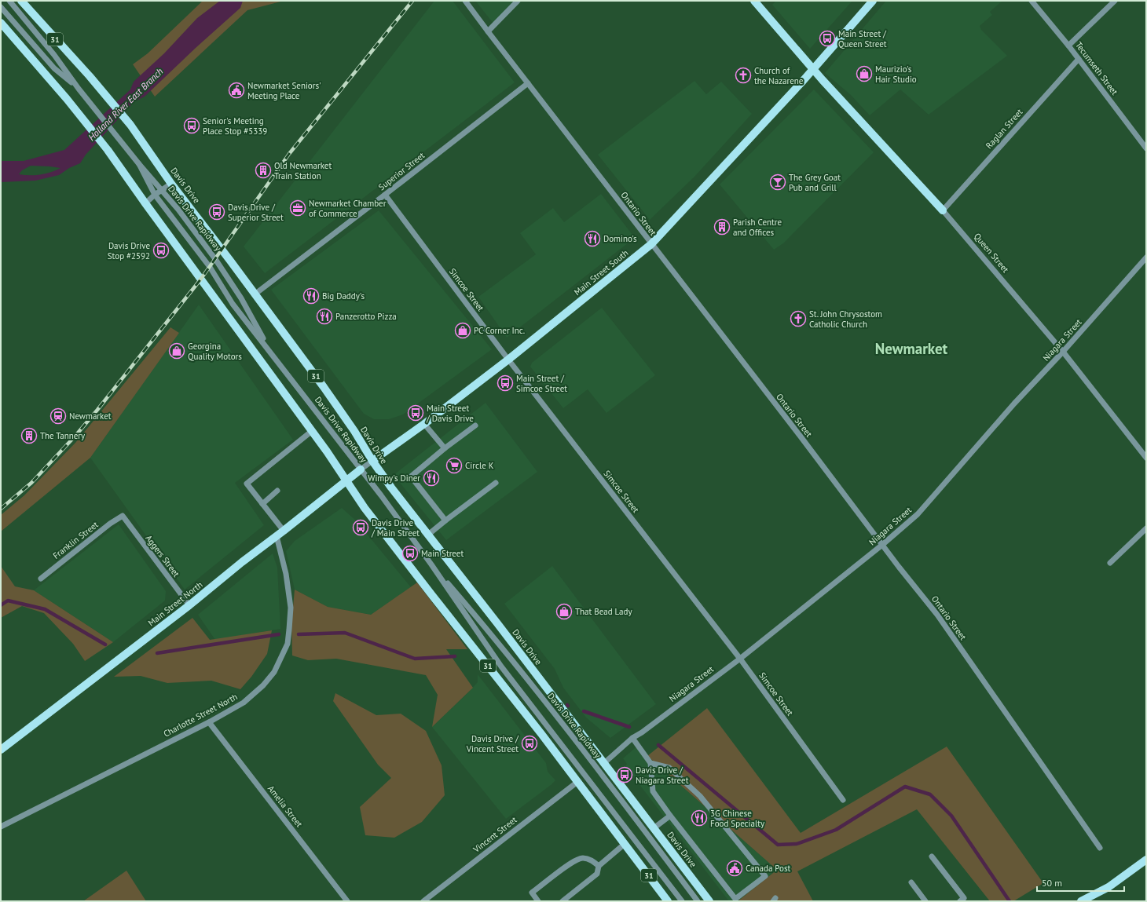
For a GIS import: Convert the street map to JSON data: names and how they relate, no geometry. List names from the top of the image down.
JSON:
{
  "streets": {
    "main road": [
      "31",
      "Davis Drive",
      "Queen Street",
      "Main Street South",
      "Main Street North"
    ],
    "street": [
      "Tecumseth Street",
      "Raglan Street",
      "Superior Street",
      "Ontario Street",
      "Davis Drive Rapidway",
      "Simcoe Street",
      "Niagara Street",
      "Franklin Street",
      "Aggers Street",
      "Charlotte Street North",
      "Amelia Street",
      "Vincent Street"
    ]
  },
  "crossings": [
    ["31", "Main Street North"],
    ["31", "Vincent Street"],
    ["Tecumseth Street", "Raglan Street"],
    ["Raglan Street", "Queen Street"],
    ["Superior Street", "Davis Drive"],
    ["Superior Street", "Ontario Street"],
    ["Superior Street", "Simcoe Street"],
    ["Davis Drive", "Main Street South"],
    ["Davis Drive", "Niagara Street"],
    ["Ontario Street", "Main Street South"],
    ["Ontario Street", "Niagara Street"],
    ["Davis Drive Rapidway", "Main Street South"],
    ["Davis Drive Rapidway", "Main Street North"],
    ["Queen Street", "Main Street South"],
    ["Queen Street", "Niagara Street"],
    ["Main Street South", "Simcoe Street"],
    ["Main Street South", "Main Street North"],
    ["Simcoe Street", "Niagara Street"],
    ["Franklin Street", "Aggers Street"],
    ["Aggers Street", "Main Street North"],
    ["Main Street North", "Charlotte Street North"],
    ["Charlotte Street North", "Amelia Street"]
  ],
  "districts": ["Newmarket"],
  "water": ["Holland River East Branch"],
  "places": {
    "bus stop": [
      "Main Street / Queen Street",
      "Senior's Meeting Place Stop #5339",
      "Davis Drive / Superior Street",
      "Davis Drive Stop #2592",
      "Main Street / Simcoe Street",
      "Main Street / Davis Drive",
      "Davis Drive / Main Street",
      "Main Street",
      "Davis Drive / Vincent Street",
      "Davis Drive / Niagara Street"
    ],
    "shop": [
      "Maurizio's Hair Studio",
      "PC Corner Inc.",
      "Georgina Quality Motors",
      "That Bead Lady"
    ],
    "church": ["Church of the Nazarene", "St. John Chrysostom Catholic Church"],
    "public building": ["Newmarket Seniors' Meeting Place", "Canada Post"],
    "building": ["Old Newmarket Train Station", "Parish Centre and Offices", "The Tannery"],
    "bar": ["The Grey Goat Pub and Grill"],
    "office": ["Newmarket Chamber of Commerce"],
    "restaurant": [
      "Domino's",
      "Big Daddy's",
      "Panzerotto Pizza",
      "Wimpy's Diner",
      "3G Chinese Food Specialty"
    ],
    "station": ["Newmarket"],
    "supermarket": ["Circle K"]
  },
  "scale_bar": "50 m"
}
